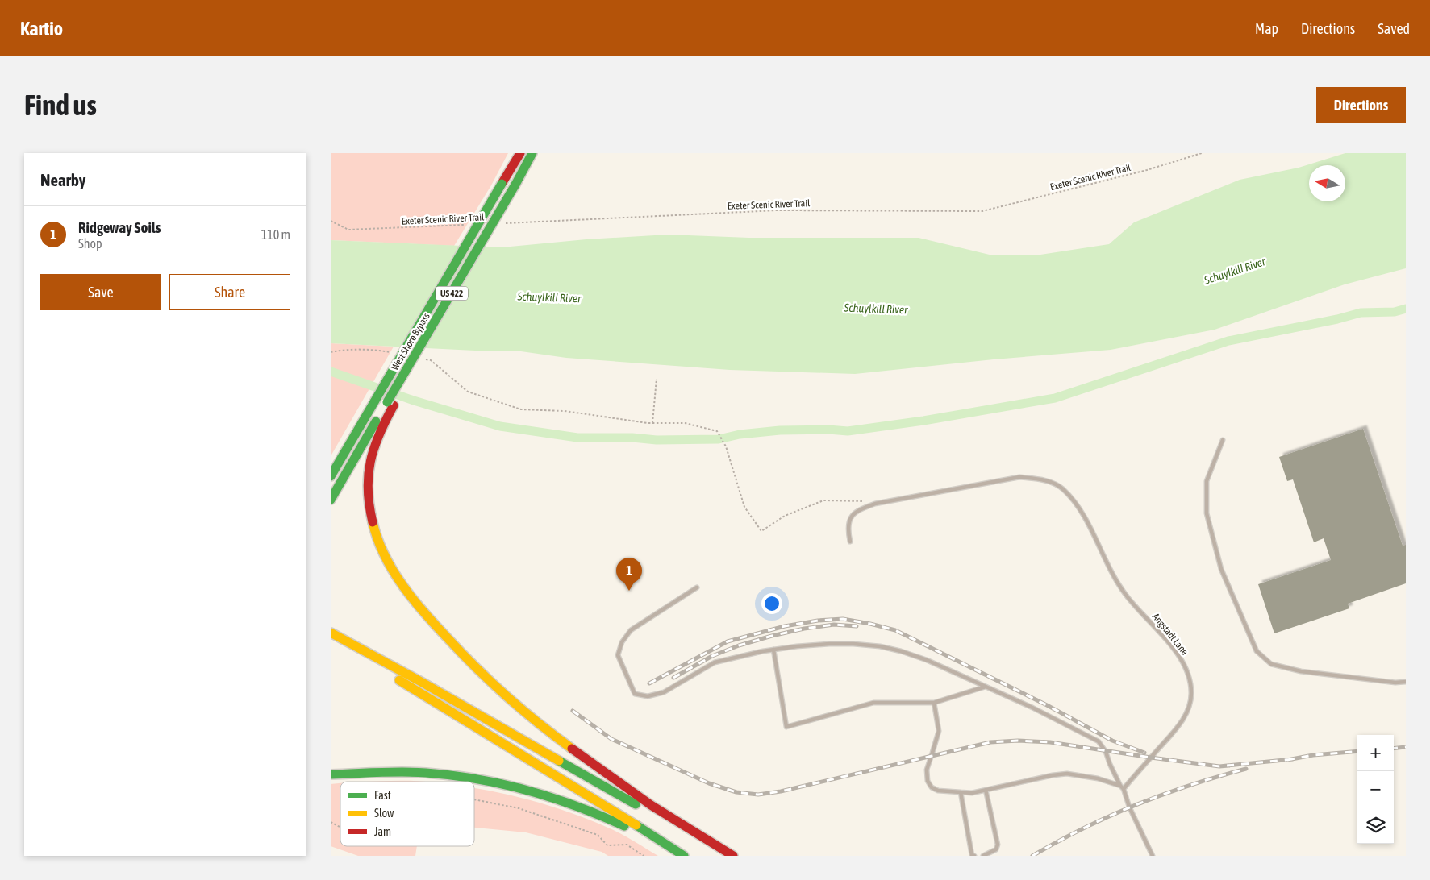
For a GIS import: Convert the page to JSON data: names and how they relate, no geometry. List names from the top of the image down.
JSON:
{
  "streets": {
    "highway": ["US 422", "West Shore Bypass"],
    "lane": ["Angstadt Lane"],
    "path": ["Exeter Scenic River Trail"]
  },
  "water": ["Schuylkill River"],
  "legend": ["Fast", "Slow", "Jam"],
  "north": "left",
  "page": {
    "header": "Kartio",
    "nav": ["Map", "Directions", "Saved"],
    "buttons": [
      "Directions",
      ["Save", "Share"]
    ],
    "title": "Find us",
    "heading": "Nearby",
    "list": [
      {
        "mark": "1",
        "name": "Ridgeway Soils",
        "note": "Shop",
        "value": "110 m"
      }
    ],
    "pins": "1",
    "map_buttons": ["+", "−"]
  }
}
